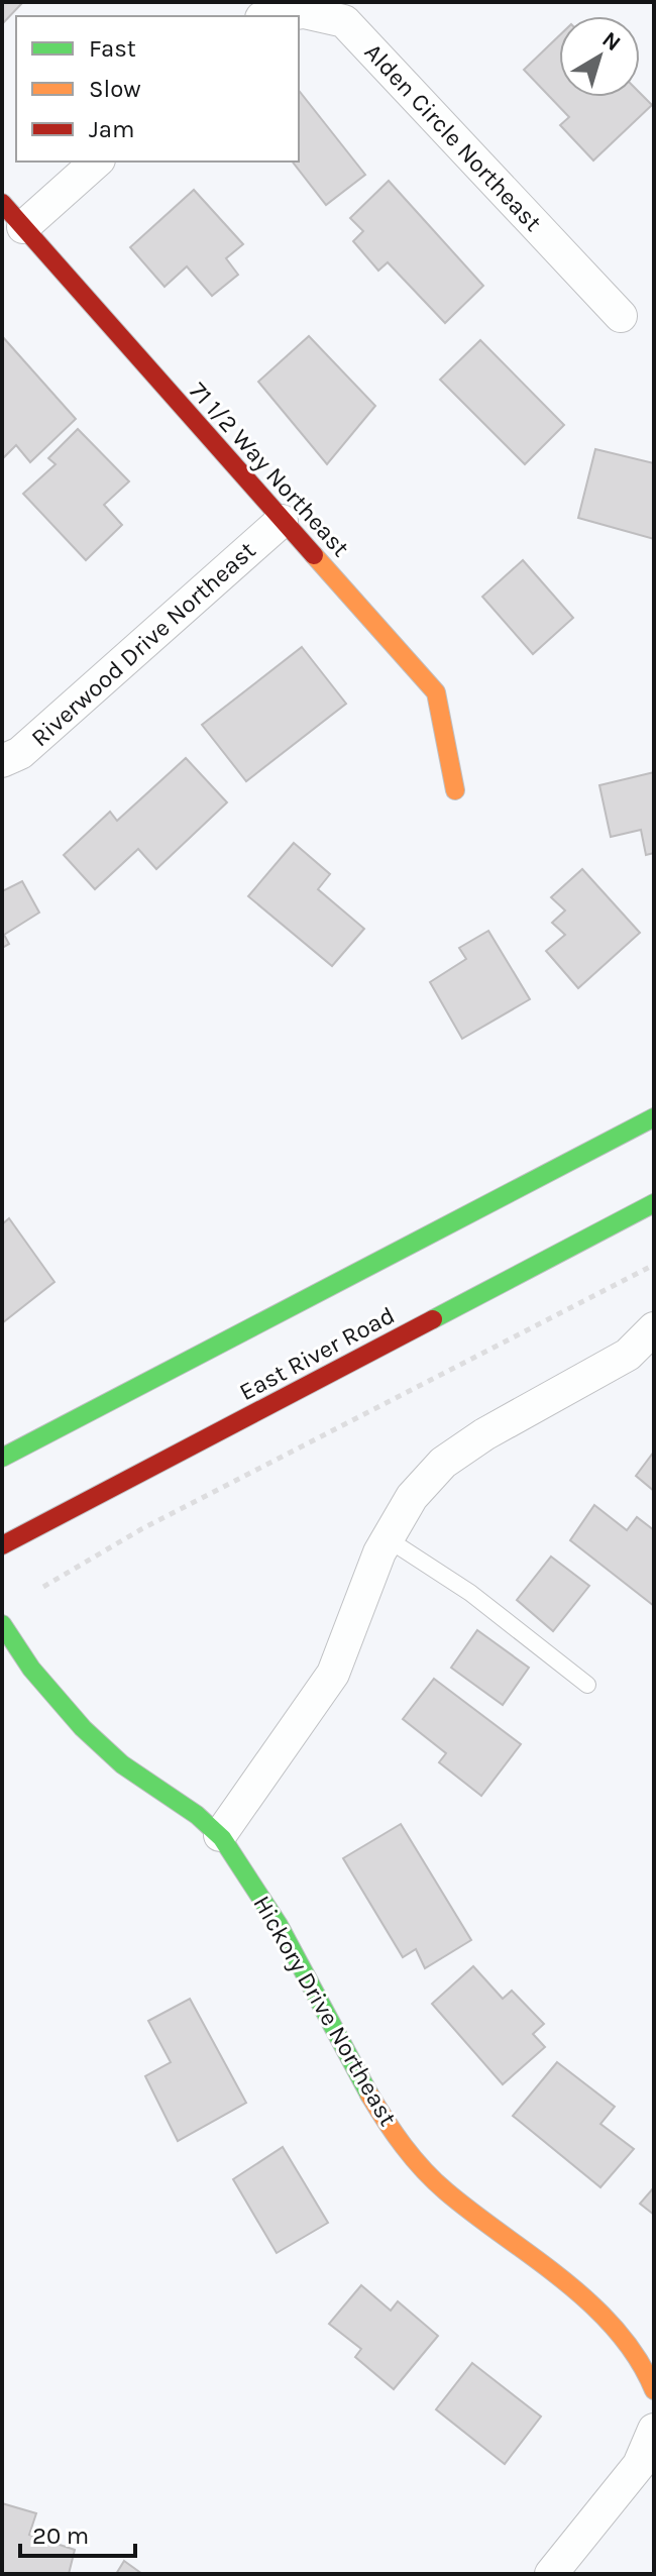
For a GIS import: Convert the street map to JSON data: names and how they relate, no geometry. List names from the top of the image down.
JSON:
{
  "streets": {
    "street": [
      "Alden Circle Northeast",
      "71 1/2 Way Northeast",
      "Riverwood Drive Northeast",
      "East River Road",
      "Hickory Drive Northeast"
    ]
  },
  "crossings": [
    ["71 1/2 Way Northeast", "Riverwood Drive Northeast"]
  ],
  "legend": ["Fast", "Slow", "Jam"],
  "scale_bar": "20 m",
  "north": "top right"
}
